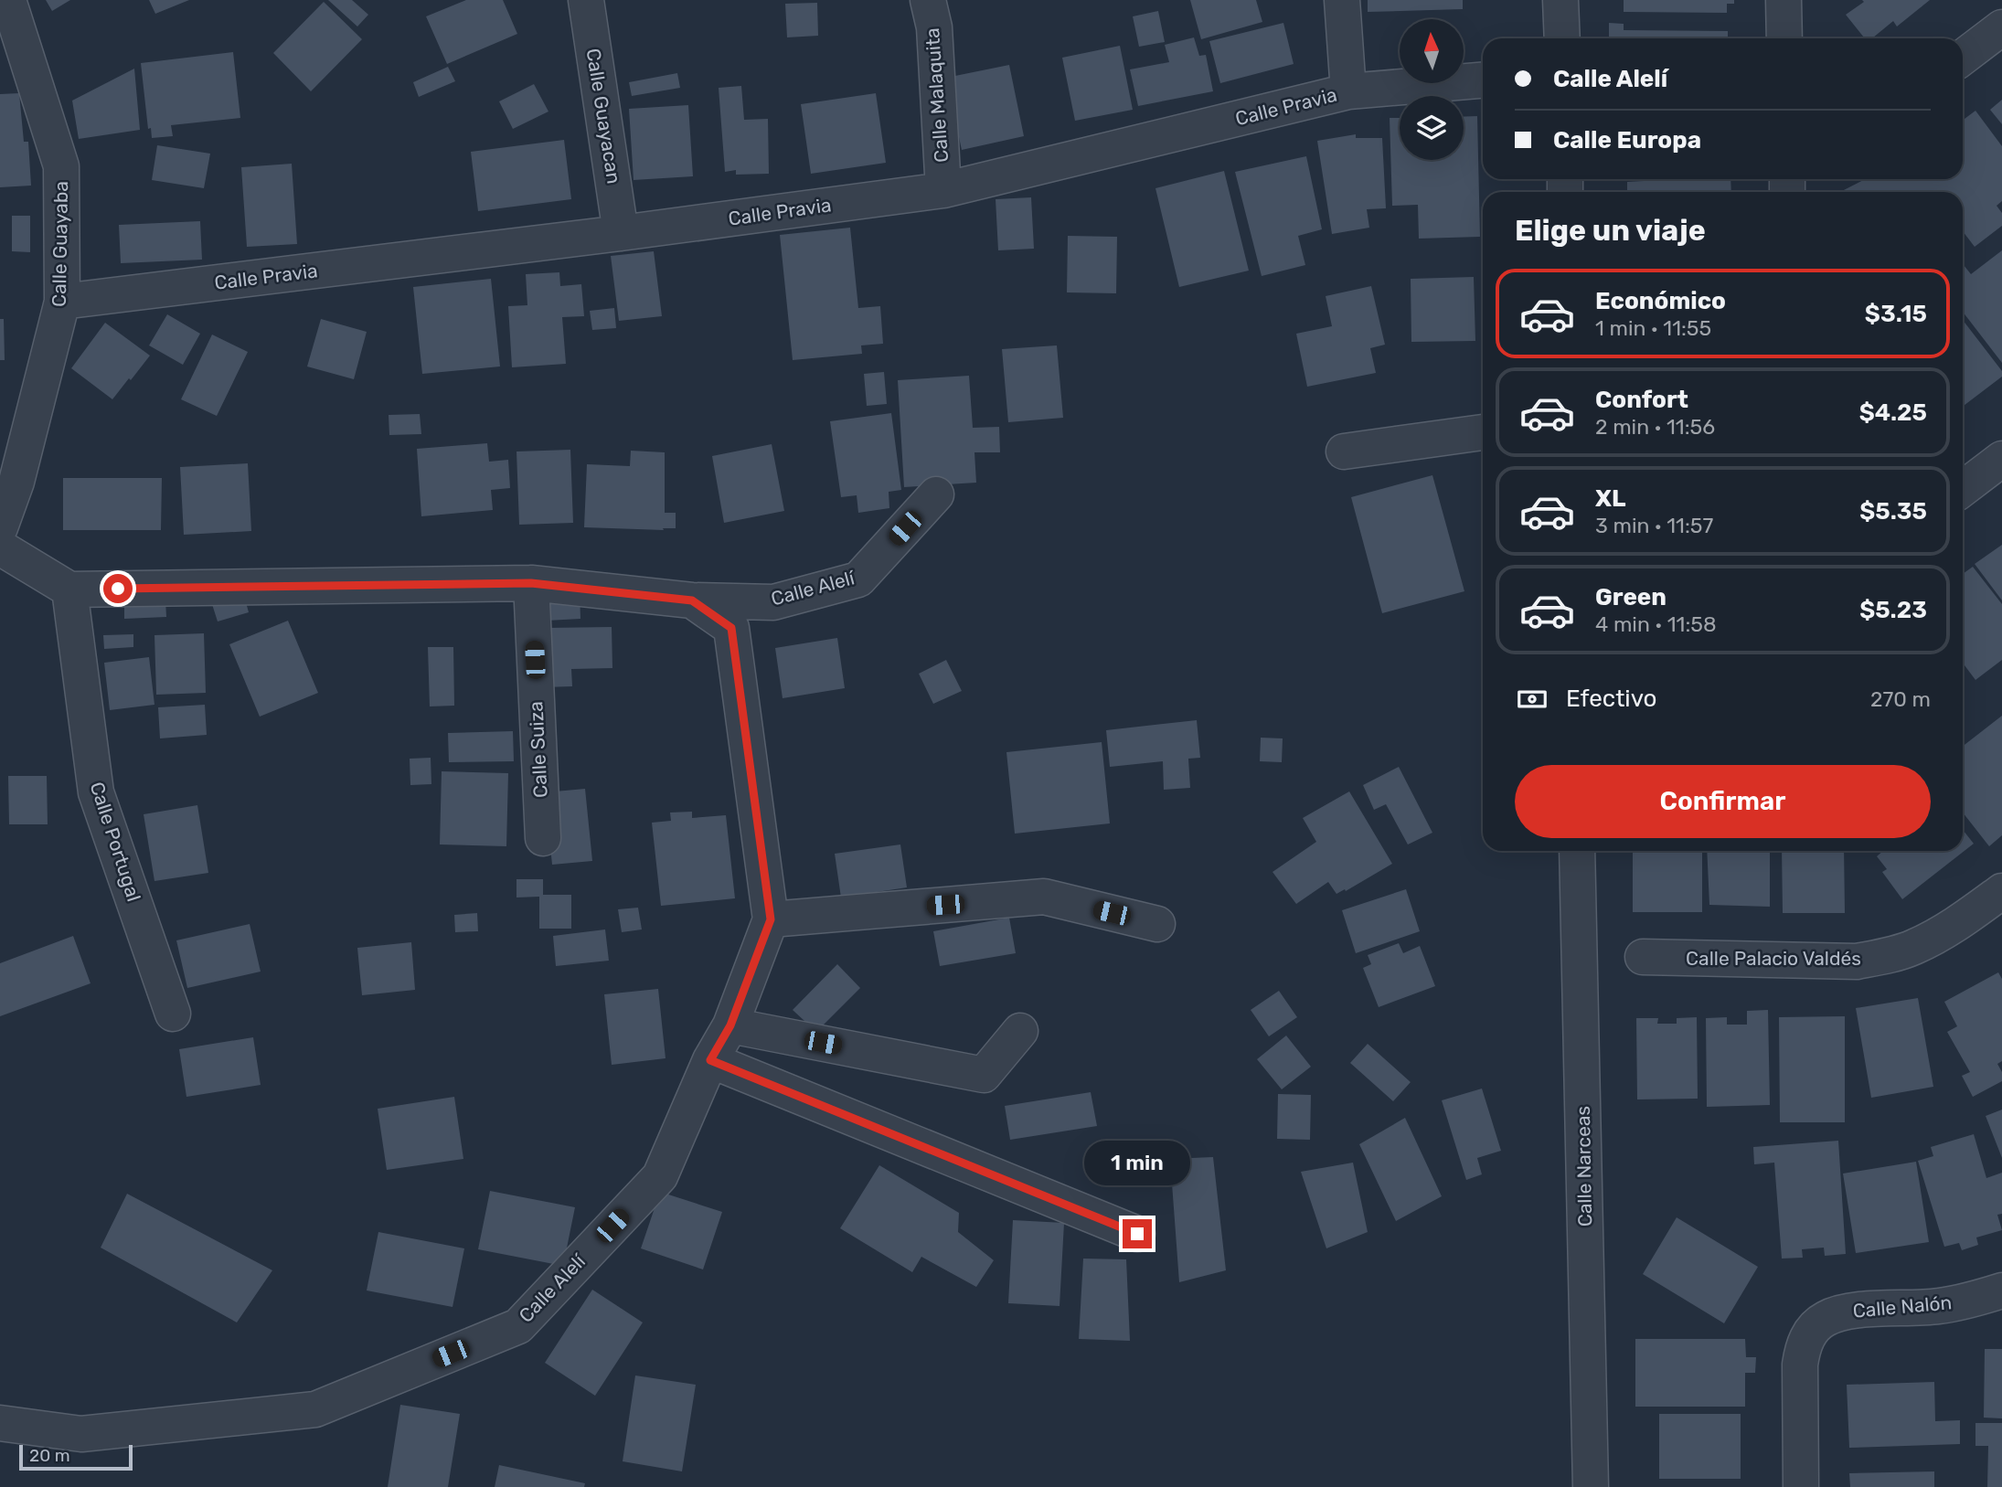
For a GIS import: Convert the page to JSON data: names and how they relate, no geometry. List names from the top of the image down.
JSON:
{
  "streets": {
    "street": [
      "Calle Malaquita",
      "Calle Pravia",
      "Calle Guayacan",
      "Calle Guayaba",
      "Calle Alelí",
      "Calle Suiza",
      "Calle Portugal",
      "Calle Palacio Valdés",
      "Calle Narceas",
      "Calle Nalón"
    ]
  },
  "crossings": [
    ["Calle Malaquita", "Calle Pravia"],
    ["Calle Pravia", "Calle Guayacan"],
    ["Calle Pravia", "Calle Guayaba"],
    ["Calle Alelí", "Calle Suiza"],
    ["Calle Alelí", "Calle Portugal"]
  ],
  "scale_bar": "20 m",
  "north": "top",
  "page": {
    "banner": ["Calle Alelí", "Calle Europa"],
    "heading": "Elige un viaje",
    "list": [
      {
        "name": "Económico",
        "note": "1 min · 11:55",
        "value": "$3.15"
      },
      {
        "name": "Confort",
        "note": "2 min · 11:56",
        "value": "$4.25"
      },
      {
        "name": "XL",
        "note": "3 min · 11:57",
        "value": "$5.35"
      },
      {
        "name": "Green",
        "note": "4 min · 11:58",
        "value": "$5.23"
      }
    ],
    "pay": ["Efectivo", "270 m"],
    "buttons": "Confirmar",
    "bubble": "1 min",
    "scale": "20 m"
  }
}
